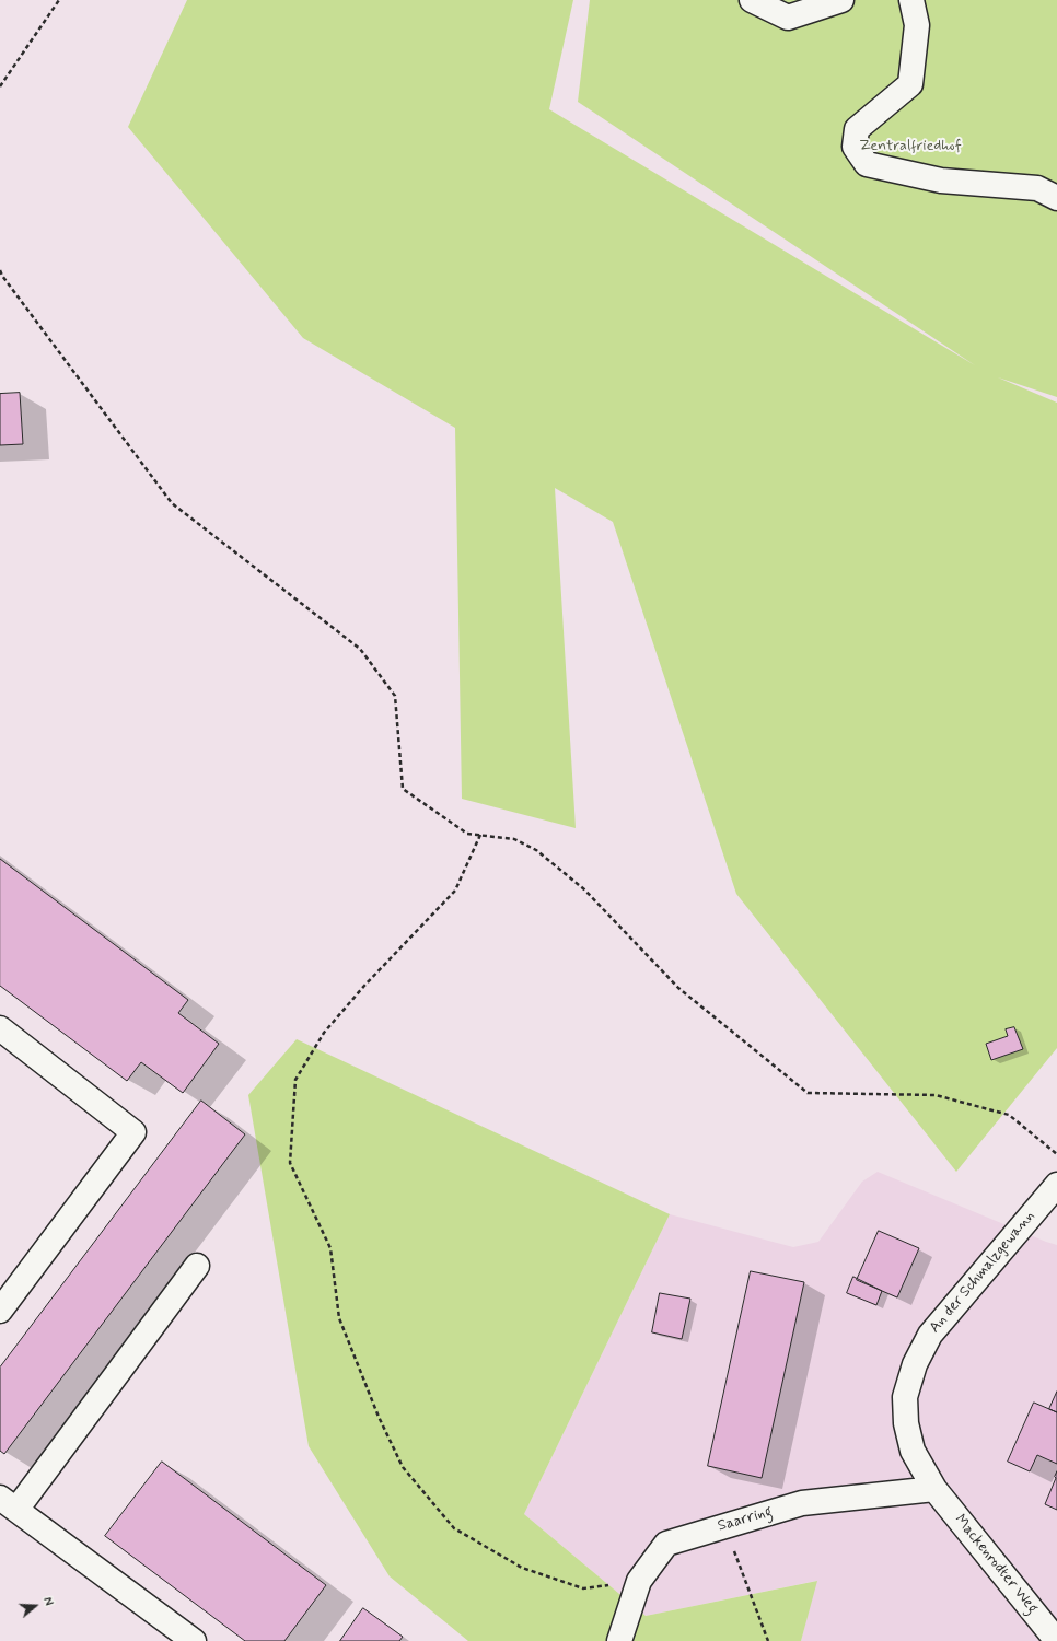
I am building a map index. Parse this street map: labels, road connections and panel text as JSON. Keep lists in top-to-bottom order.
{
  "streets": {
    "street": ["An der Schmalzgewann", "Saarring", "Mackenrodter Weg"]
  },
  "crossings": [
    ["An der Schmalzgewann", "Saarring"],
    ["An der Schmalzgewann", "Mackenrodter Weg"],
    ["Saarring", "Mackenrodter Weg"]
  ],
  "parks": ["Zentralfriedhof"],
  "north": "right"
}
